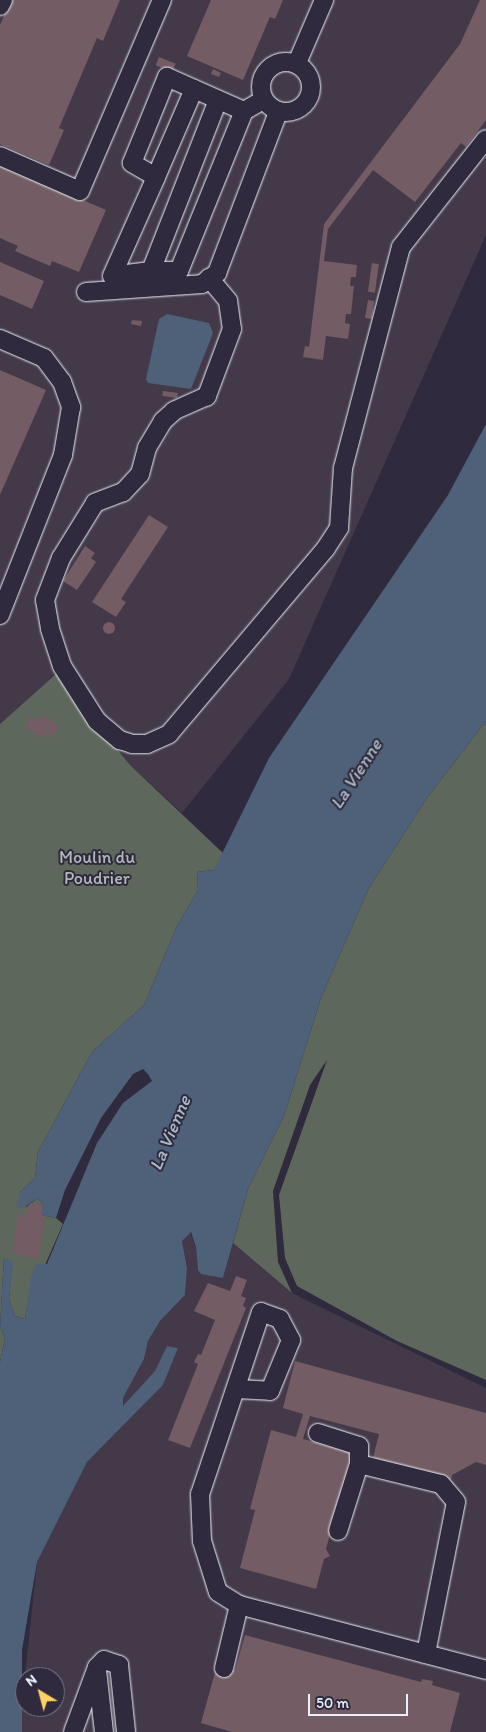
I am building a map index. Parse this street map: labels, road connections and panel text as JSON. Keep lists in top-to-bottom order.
{
  "water": ["La Vienne"],
  "parks": ["Moulin du Poudrier"],
  "scale_bar": "50 m",
  "north": "top left"
}
